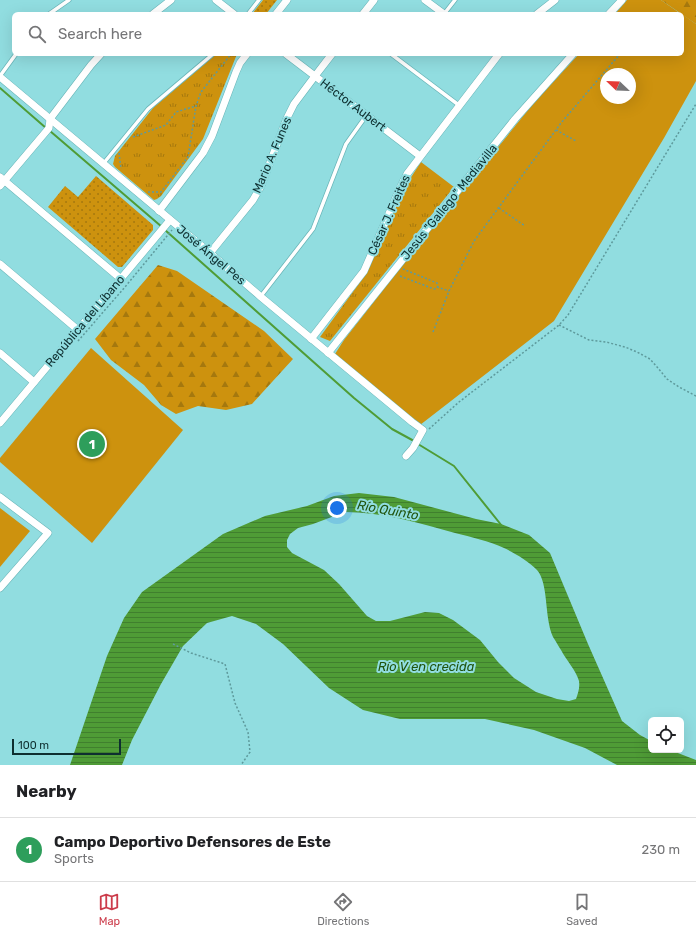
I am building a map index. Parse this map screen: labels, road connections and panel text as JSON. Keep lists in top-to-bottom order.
{
  "streets": {
    "street": [
      "Héctor Aubert",
      "Mario A. Funes",
      "Jesús \"Gallego\" Mediavilla",
      "César J. Freites",
      "José Ángel Pes",
      "República del Líbano"
    ]
  },
  "crossings": [
    ["Héctor Aubert", "Mario A. Funes"],
    ["Héctor Aubert", "César J. Freites"],
    ["Mario A. Funes", "José Ángel Pes"],
    ["Jesús \"Gallego\" Mediavilla", "José Ángel Pes"],
    ["César J. Freites", "José Ángel Pes"],
    ["José Ángel Pes", "República del Líbano"]
  ],
  "water": ["Río Quinto", "Río V en crecida"],
  "scale_bar": "100 m",
  "north": "top left",
  "page": {
    "search": "Search here",
    "pins": "1",
    "scale": "100 m",
    "heading": "Nearby",
    "list": [
      {
        "mark": "1",
        "name": "Campo Deportivo Defensores de Este",
        "note": "Sports",
        "value": "230 m"
      }
    ],
    "nav": ["Map", "Directions", "Saved"]
  }
}
